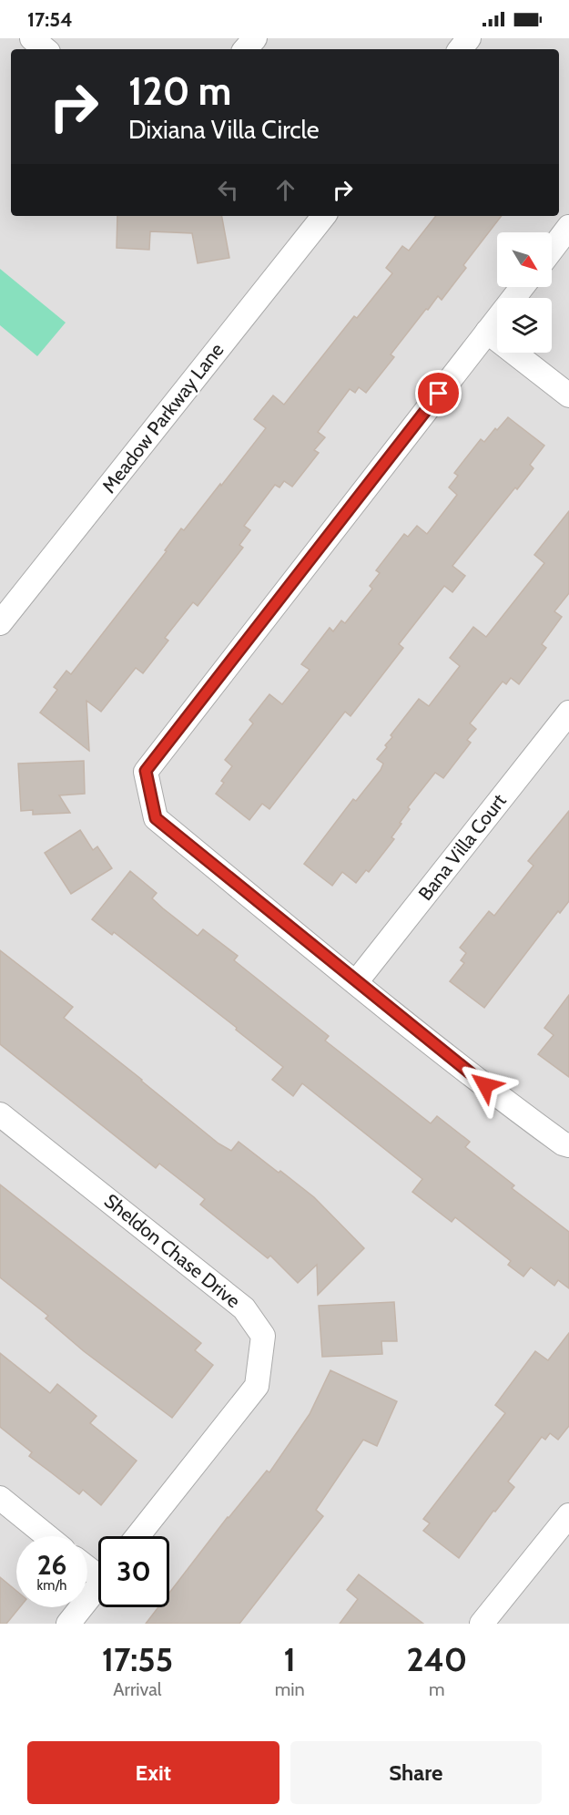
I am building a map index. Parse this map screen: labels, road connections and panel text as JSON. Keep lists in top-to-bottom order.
{
  "streets": {
    "street": ["Meadow Parkway Lane", "Bana Villa Court", "Sheldon Chase Drive"]
  },
  "north": "bottom right",
  "page": {
    "status": "17:54",
    "turn": ["120 m", "Dixiana Villa Circle"],
    "speed": "26 km/h",
    "limit": "30",
    "eta": [
      "17:55",
      "Arrival",
      "1",
      "min",
      "240",
      "m"
    ],
    "buttons": ["Exit", "Share"]
  }
}
